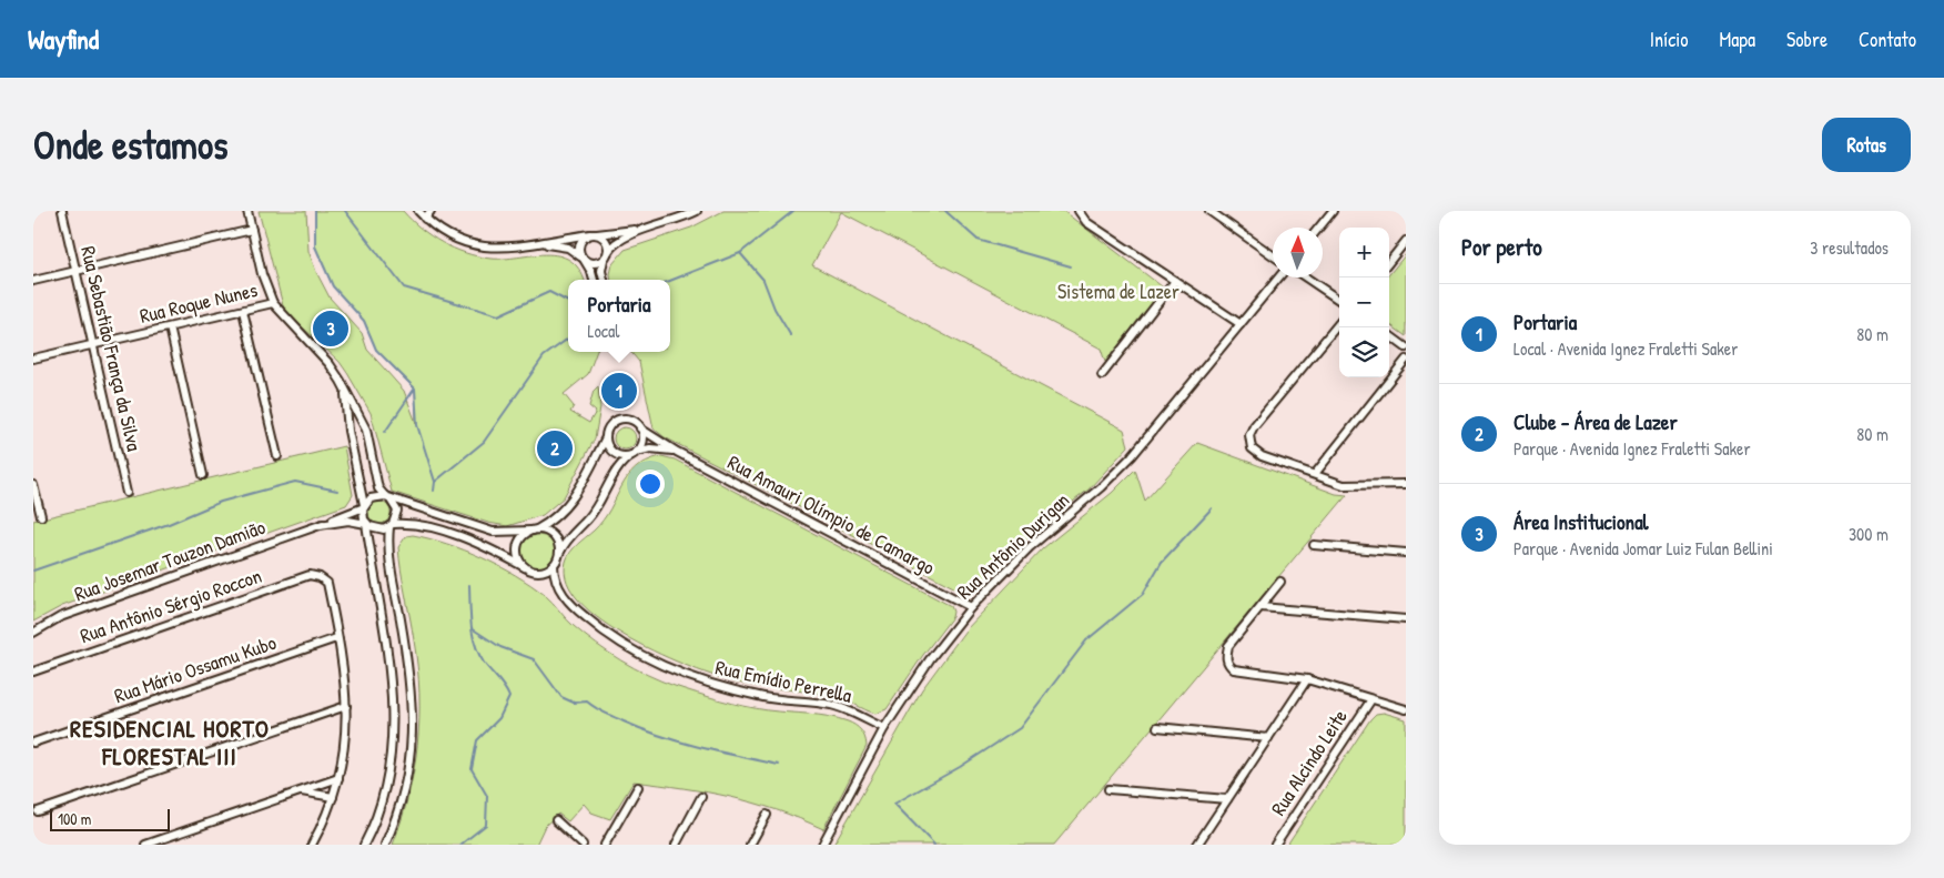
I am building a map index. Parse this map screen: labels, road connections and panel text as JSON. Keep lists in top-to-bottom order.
{
  "streets": {
    "street": [
      "Rua Roque Nunes",
      "Rua Sebastião França da Silva",
      "Rua Amauri Olímpio de Camargo",
      "Rua Antônio Durigan",
      "Rua Josemar Touzon Damião",
      "Rua Antônio Sérgio Roccon",
      "Rua Mário Ossamu Kubo",
      "Rua Emídio Perrella",
      "Rua Alcindo Leite"
    ]
  },
  "crossings": [
    ["Rua Roque Nunes", "Rua Sebastião França da Silva"],
    ["Rua Amauri Olímpio de Camargo", "Rua Antônio Durigan"],
    ["Rua Antônio Durigan", "Rua Emídio Perrella"],
    ["Rua Antônio Sérgio Roccon", "Rua Mário Ossamu Kubo"]
  ],
  "districts": ["RESIDENCIAL HORTO FLORESTAL III"],
  "parks": ["Sistema de Lazer"],
  "scale_bar": "100 m",
  "north": "top",
  "page": {
    "header": "Wayfind",
    "nav": [
      "Início",
      "Mapa",
      "Sobre",
      "Contato"
    ],
    "buttons": "Rotas",
    "title": "Onde estamos",
    "heading": ["Por perto", "3 resultados"],
    "map_buttons": ["+", "−"],
    "popup": ["Portaria", "Local"],
    "list": [
      {
        "mark": "1",
        "name": "Portaria",
        "note": "Local · Avenida Ignez Fraletti Saker",
        "value": "80 m"
      },
      {
        "mark": "2",
        "name": "Clube - Área de Lazer",
        "note": "Parque · Avenida Ignez Fraletti Saker",
        "value": "80 m"
      },
      {
        "mark": "3",
        "name": "Área Institucional",
        "note": "Parque · Avenida Jomar Luiz Fulan Bellini",
        "value": "300 m"
      }
    ],
    "pins": ["3", "1", "2"],
    "scale": "100 m"
  }
}
